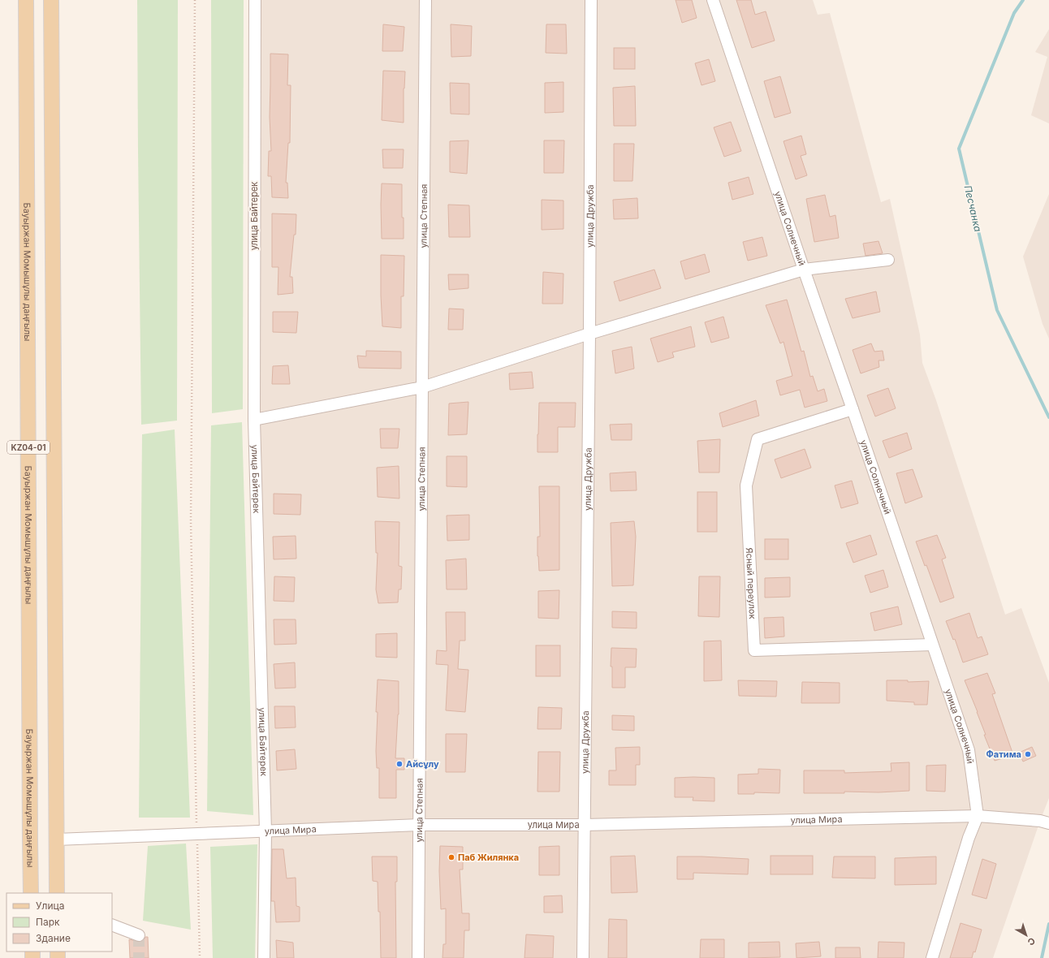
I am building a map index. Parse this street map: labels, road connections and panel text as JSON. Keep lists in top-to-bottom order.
{
  "streets": {
    "main road": ["Бауыржан Момышұлы даңғылы", "KZ04-01"],
    "street": [
      "улица Байтерек",
      "улица Степная",
      "улица Дружба",
      "улица Солнечный",
      "Ясный переулок",
      "улица Мира"
    ]
  },
  "crossings": [
    ["улица Байтерек", "улица Мира"],
    ["улица Степная", "улица Мира"],
    ["улица Дружба", "улица Мира"],
    ["улица Солнечный", "Ясный переулок"],
    ["улица Солнечный", "улица Мира"],
    ["KZ04-01", "улица Мира"]
  ],
  "water": ["Песчанка"],
  "places": ["Фатима", "Айсұлу", "Паб Жилянка"],
  "legend": ["Улица", "Парк", "Здание"],
  "north": "bottom right"
}
